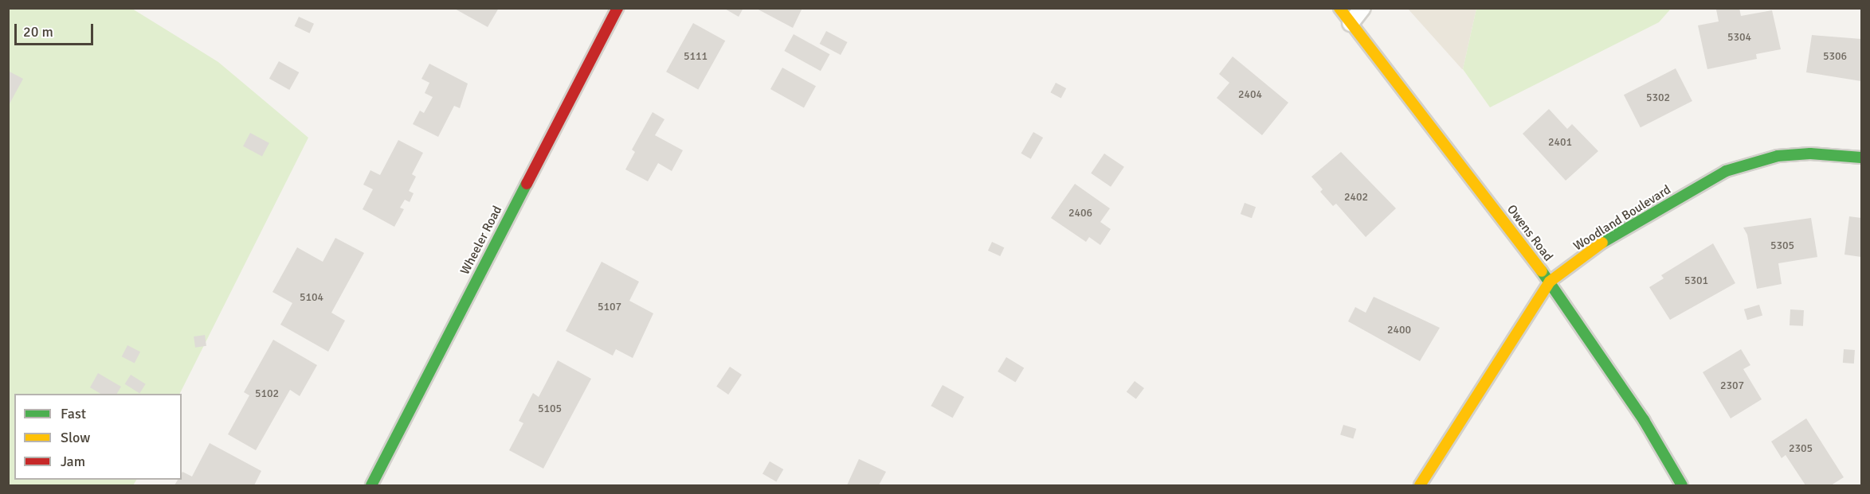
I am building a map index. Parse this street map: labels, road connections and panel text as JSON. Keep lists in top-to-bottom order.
{
  "streets": {
    "street": ["Woodland Boulevard", "Owens Road", "Wheeler Road"]
  },
  "crossings": [
    ["Woodland Boulevard", "Owens Road"]
  ],
  "house_numbers": [
    "5304",
    "5111",
    "5306",
    "2404",
    "5302",
    "2401",
    "2402",
    "2406",
    "5305",
    "5301",
    "5104",
    "5107",
    "2400",
    "2307",
    "5102",
    "5105",
    "2305"
  ],
  "legend": ["Fast", "Slow", "Jam"],
  "scale_bar": "20 m"
}
